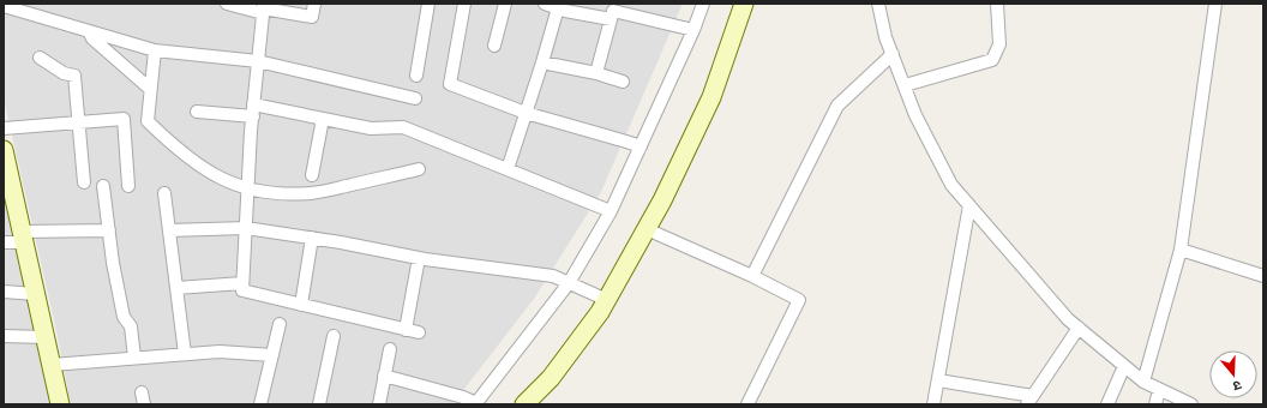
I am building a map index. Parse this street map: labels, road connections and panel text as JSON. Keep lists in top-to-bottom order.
{
  "north": "bottom"
}
